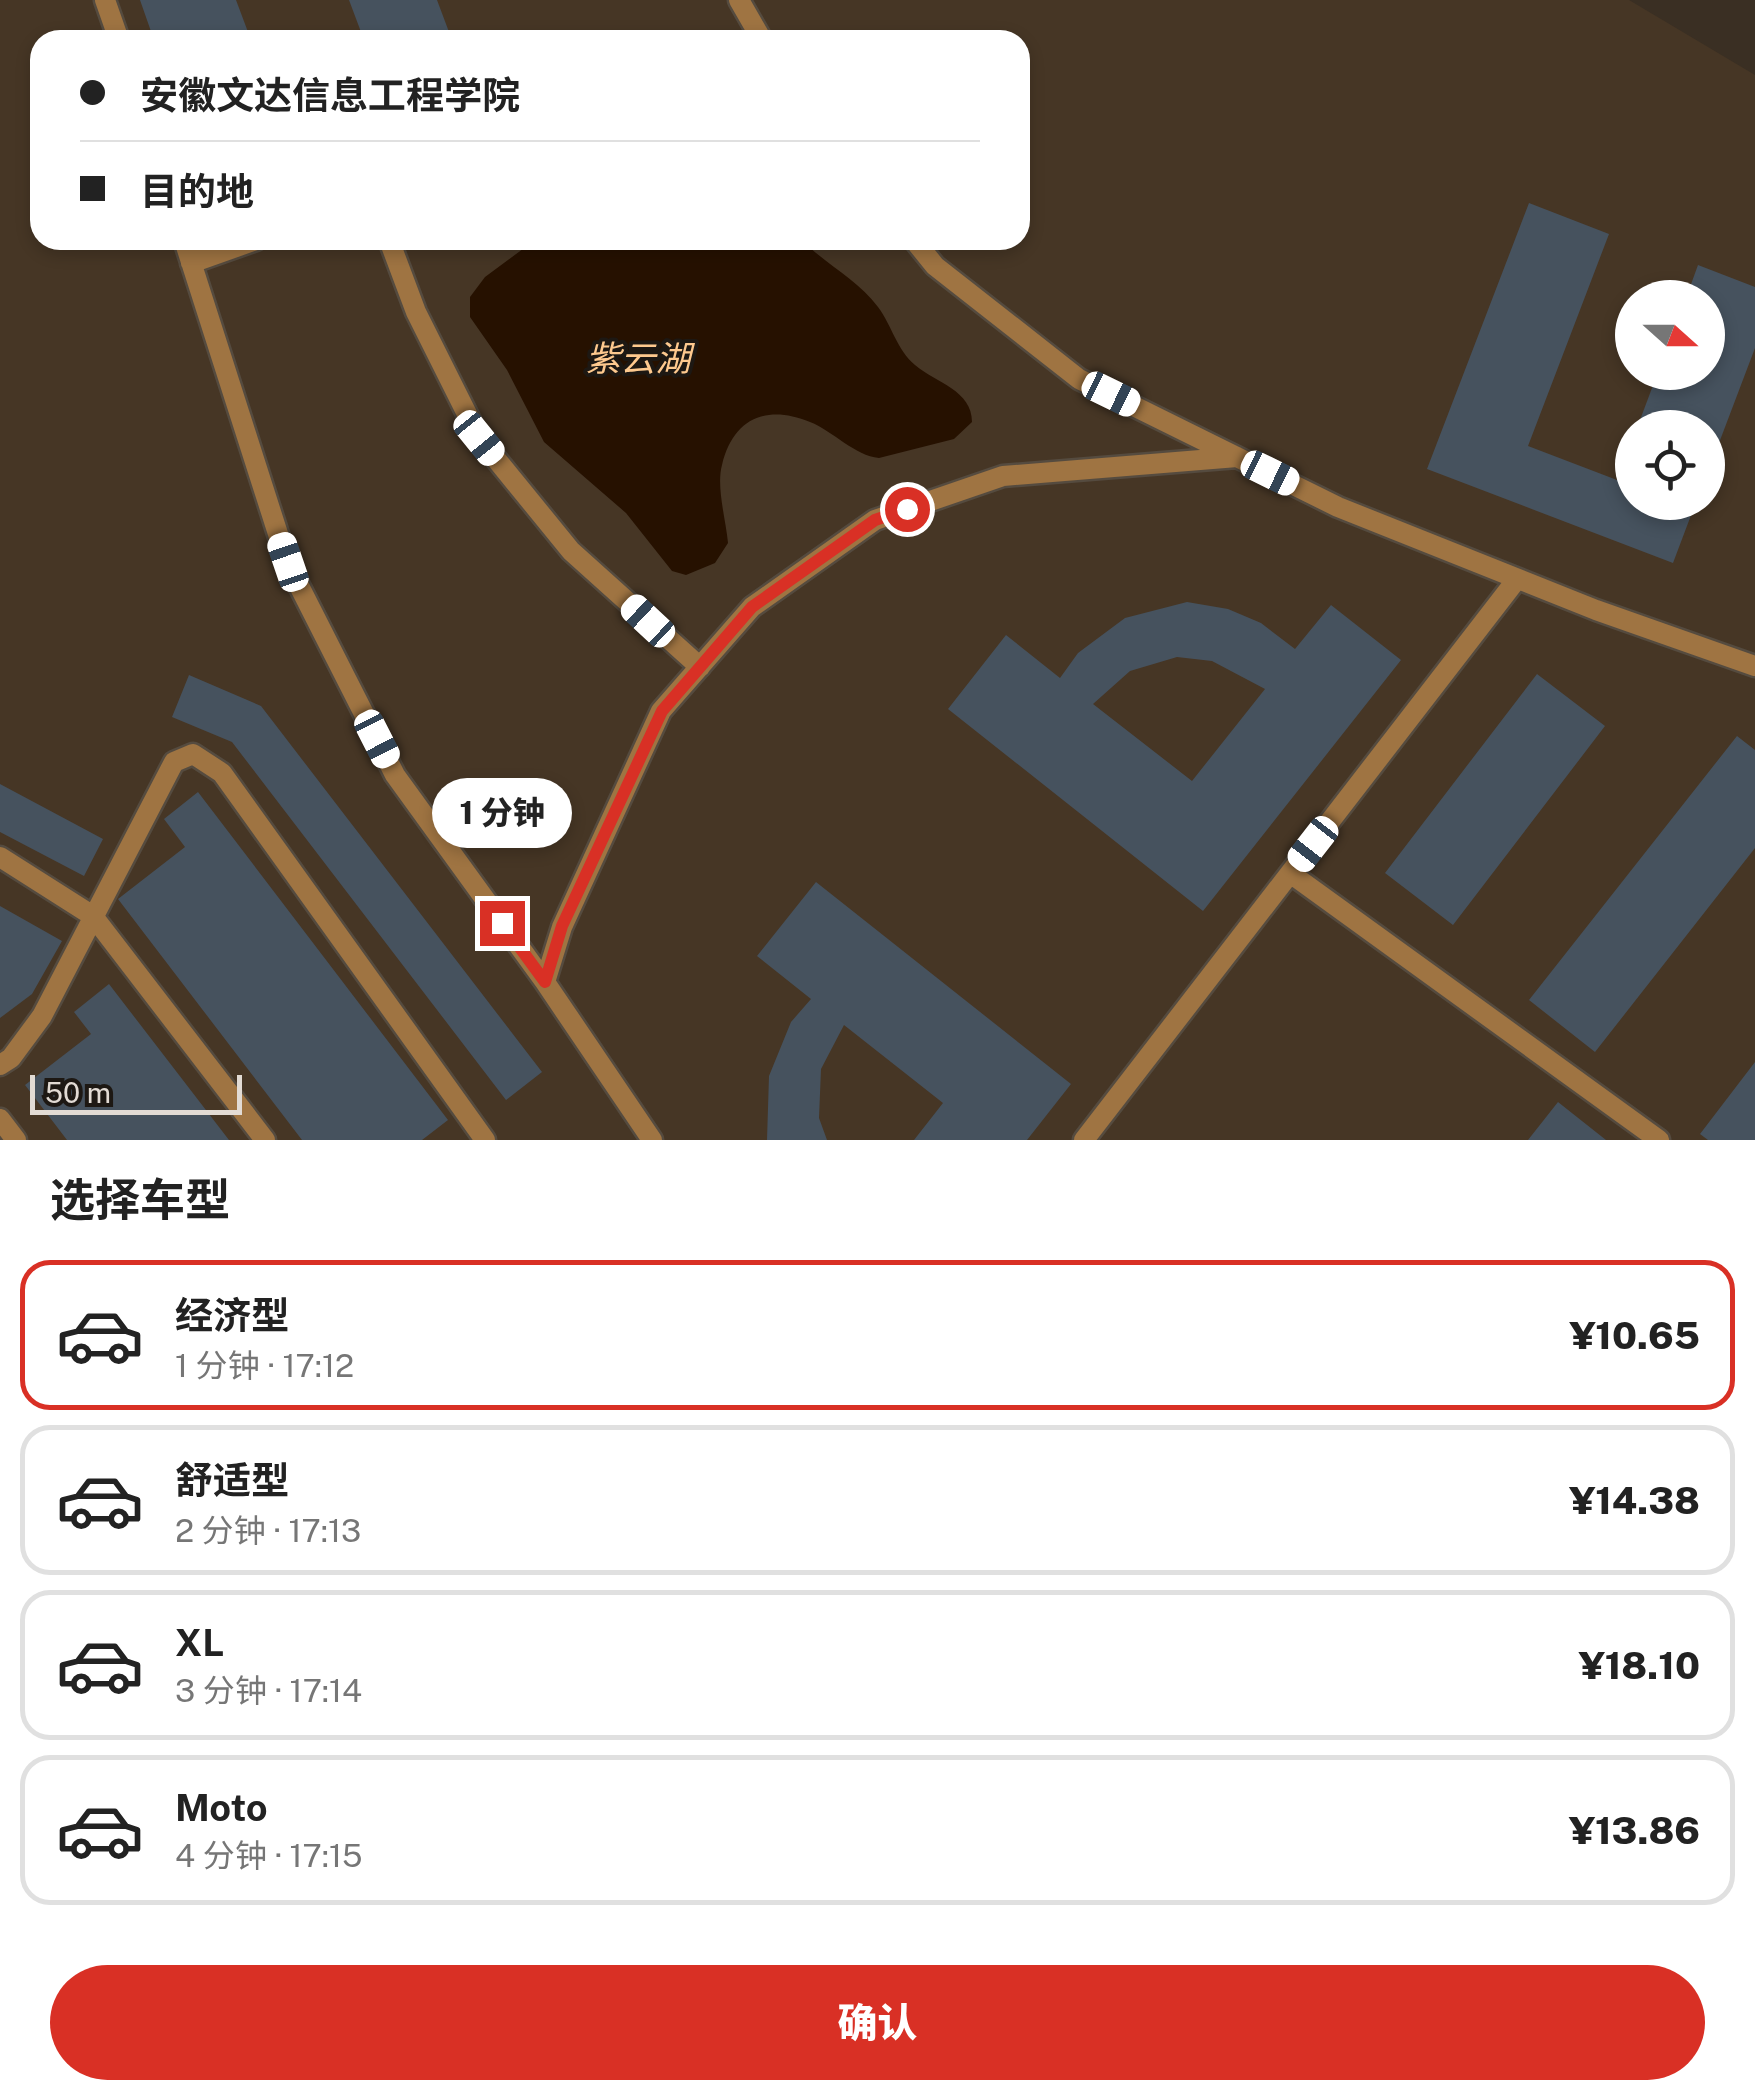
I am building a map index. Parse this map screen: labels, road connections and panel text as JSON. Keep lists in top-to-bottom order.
{
  "water": ["紫云湖"],
  "scale_bar": "50 m",
  "north": "right",
  "page": {
    "banner": ["安徽文达信息工程学院", "目的地"],
    "bubble": "1 分钟",
    "scale": "50 m",
    "heading": "选择车型",
    "list": [
      {
        "name": "经济型",
        "note": "1 分钟 · 17:12",
        "value": "¥10.65"
      },
      {
        "name": "舒适型",
        "note": "2 分钟 · 17:13",
        "value": "¥14.38"
      },
      {
        "name": "XL",
        "note": "3 分钟 · 17:14",
        "value": "¥18.10"
      },
      {
        "name": "Moto",
        "note": "4 分钟 · 17:15",
        "value": "¥13.86"
      }
    ],
    "buttons": "确认"
  }
}
